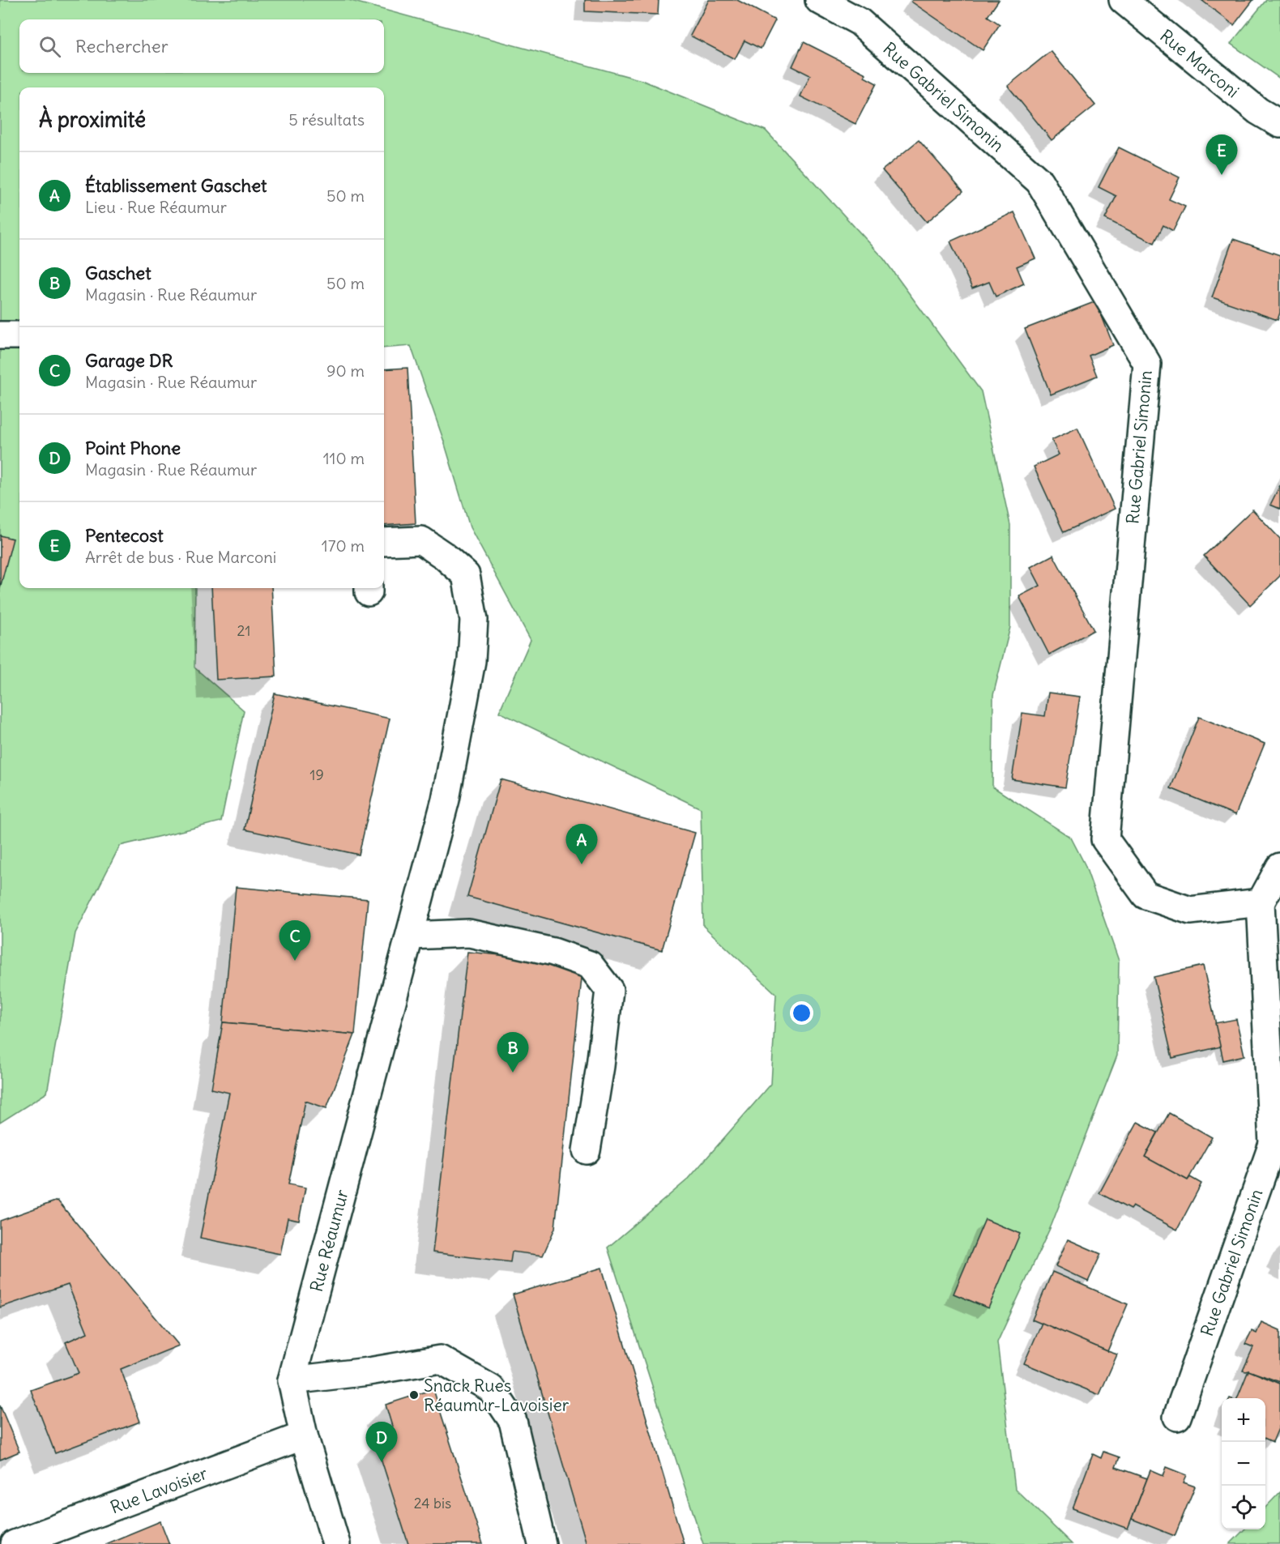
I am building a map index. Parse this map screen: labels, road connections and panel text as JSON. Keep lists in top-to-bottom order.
{
  "streets": {
    "street": [
      "Rue Marconi",
      "Rue Gabriel Simonin",
      "Rue Réaumur",
      "Rue Lavoisier"
    ]
  },
  "crossings": [
    ["Rue Réaumur", "Rue Lavoisier"]
  ],
  "places": ["Snack Rues Réaumur-Lavoisier"],
  "house_numbers": ["21", "19", "24 bis"],
  "page": {
    "search": "Rechercher",
    "heading": ["À proximité", "5 résultats"],
    "pins": [
      "E",
      "A",
      "C",
      "B",
      "D"
    ],
    "list": [
      {
        "mark": "A",
        "name": "Établissement Gaschet",
        "note": "Lieu · Rue Réaumur",
        "value": "50 m"
      },
      {
        "mark": "B",
        "name": "Gaschet",
        "note": "Magasin · Rue Réaumur",
        "value": "50 m"
      },
      {
        "mark": "C",
        "name": "Garage DR",
        "note": "Magasin · Rue Réaumur",
        "value": "90 m"
      },
      {
        "mark": "D",
        "name": "Point Phone",
        "note": "Magasin · Rue Réaumur",
        "value": "110 m"
      },
      {
        "mark": "E",
        "name": "Pentecost",
        "note": "Arrêt de bus · Rue Marconi",
        "value": "170 m"
      }
    ],
    "map_buttons": ["+", "−"]
  }
}
